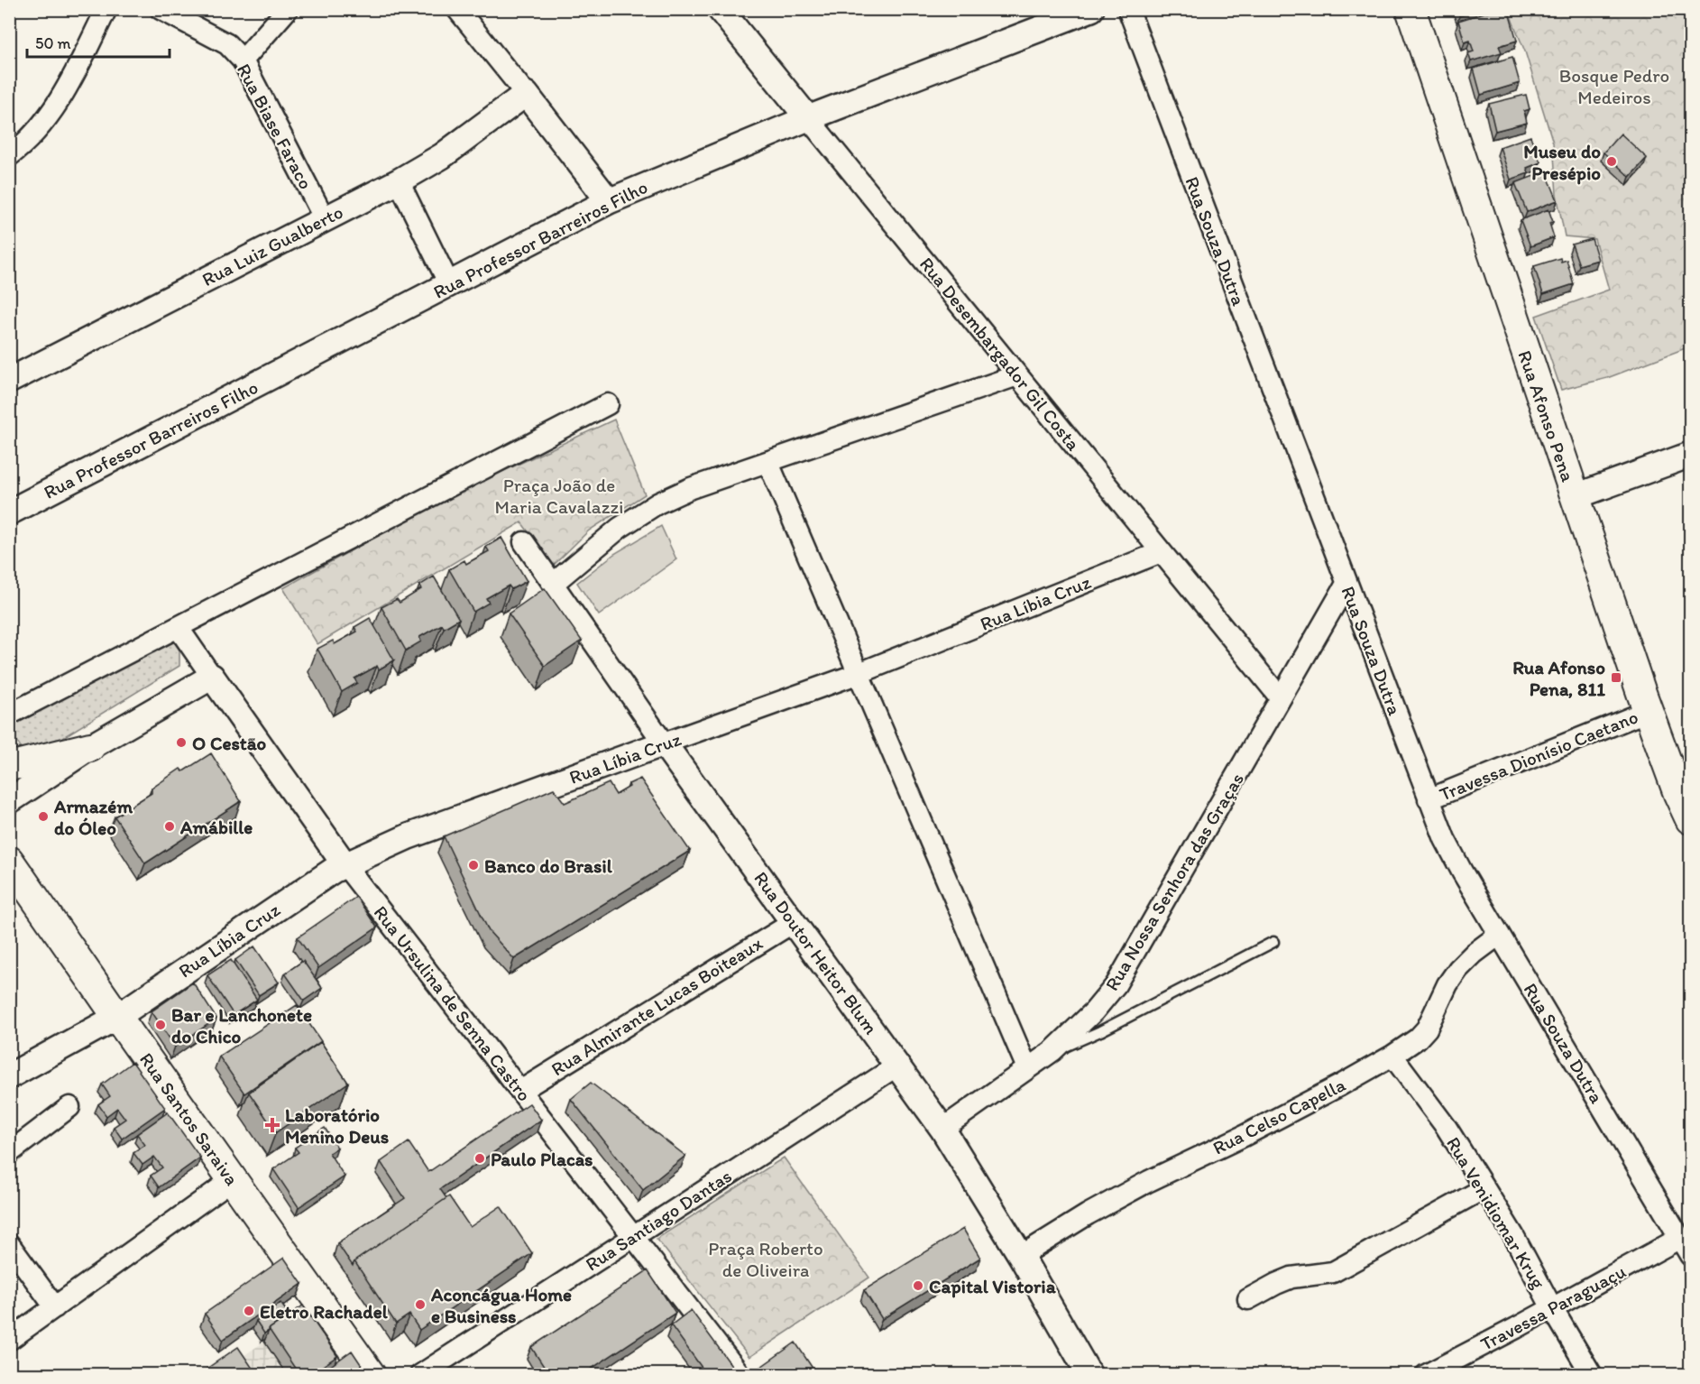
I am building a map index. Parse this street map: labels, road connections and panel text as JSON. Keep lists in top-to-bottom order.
{
  "streets": {
    "main road": ["Rua Afonso Pena", "Rua Santos Saraiva"],
    "street": [
      "Rua Biase Faraco",
      "Rua Professor Barreiros Filho",
      "Rua Souza Dutra",
      "Rua Luiz Gualberto",
      "Rua Desembargador Gil Costa",
      "Rua Líbia Cruz",
      "Travessa Dionísio Caetano",
      "Rua Nossa Senhora das Graças",
      "Rua Doutor Heitor Blum",
      "Rua Ursulina de Senna Castro",
      "Rua Almirante Lucas Boiteaux",
      "Rua Celso Capella",
      "Rua Venidiomar Krug",
      "Rua Santiago Dantas",
      "Travessa Paraguaçu"
    ]
  },
  "crossings": [
    ["Rua Biase Faraco", "Rua Luiz Gualberto"],
    ["Rua Professor Barreiros Filho", "Rua Desembargador Gil Costa"],
    ["Rua Souza Dutra", "Travessa Dionísio Caetano"],
    ["Rua Souza Dutra", "Rua Nossa Senhora das Graças"],
    ["Rua Souza Dutra", "Rua Celso Capella"],
    ["Rua Souza Dutra", "Travessa Paraguaçu"],
    ["Rua Desembargador Gil Costa", "Rua Líbia Cruz"],
    ["Rua Desembargador Gil Costa", "Rua Nossa Senhora das Graças"],
    ["Rua Afonso Pena", "Travessa Dionísio Caetano"],
    ["Rua Líbia Cruz", "Rua Doutor Heitor Blum"],
    ["Rua Líbia Cruz", "Rua Ursulina de Senna Castro"],
    ["Rua Líbia Cruz", "Rua Santos Saraiva"],
    ["Rua Nossa Senhora das Graças", "Rua Doutor Heitor Blum"],
    ["Rua Doutor Heitor Blum", "Rua Almirante Lucas Boiteaux"],
    ["Rua Doutor Heitor Blum", "Rua Celso Capella"],
    ["Rua Doutor Heitor Blum", "Rua Santiago Dantas"],
    ["Rua Ursulina de Senna Castro", "Rua Almirante Lucas Boiteaux"],
    ["Rua Ursulina de Senna Castro", "Rua Santiago Dantas"],
    ["Rua Celso Capella", "Rua Venidiomar Krug"],
    ["Rua Venidiomar Krug", "Travessa Paraguaçu"]
  ],
  "parks": ["Bosque Pedro Medeiros", "Praça João de Maria Cavalazzi", "Praça Roberto de Oliveira"],
  "places": {
    "other": [
      "Museu do Presépio",
      "O Cestão",
      "Armazém do Óleo",
      "Amábille",
      "Banco do Brasil",
      "Bar e Lanchonete do Chico",
      "Paulo Placas",
      "Capital Vistoria",
      "Aconcágua Home e Business",
      "Eletro Rachadel"
    ],
    "transit": ["Rua Afonso Pena, 811"],
    "health": ["Laboratório Menino Deus"]
  },
  "scale_bar": "50 m"
}
